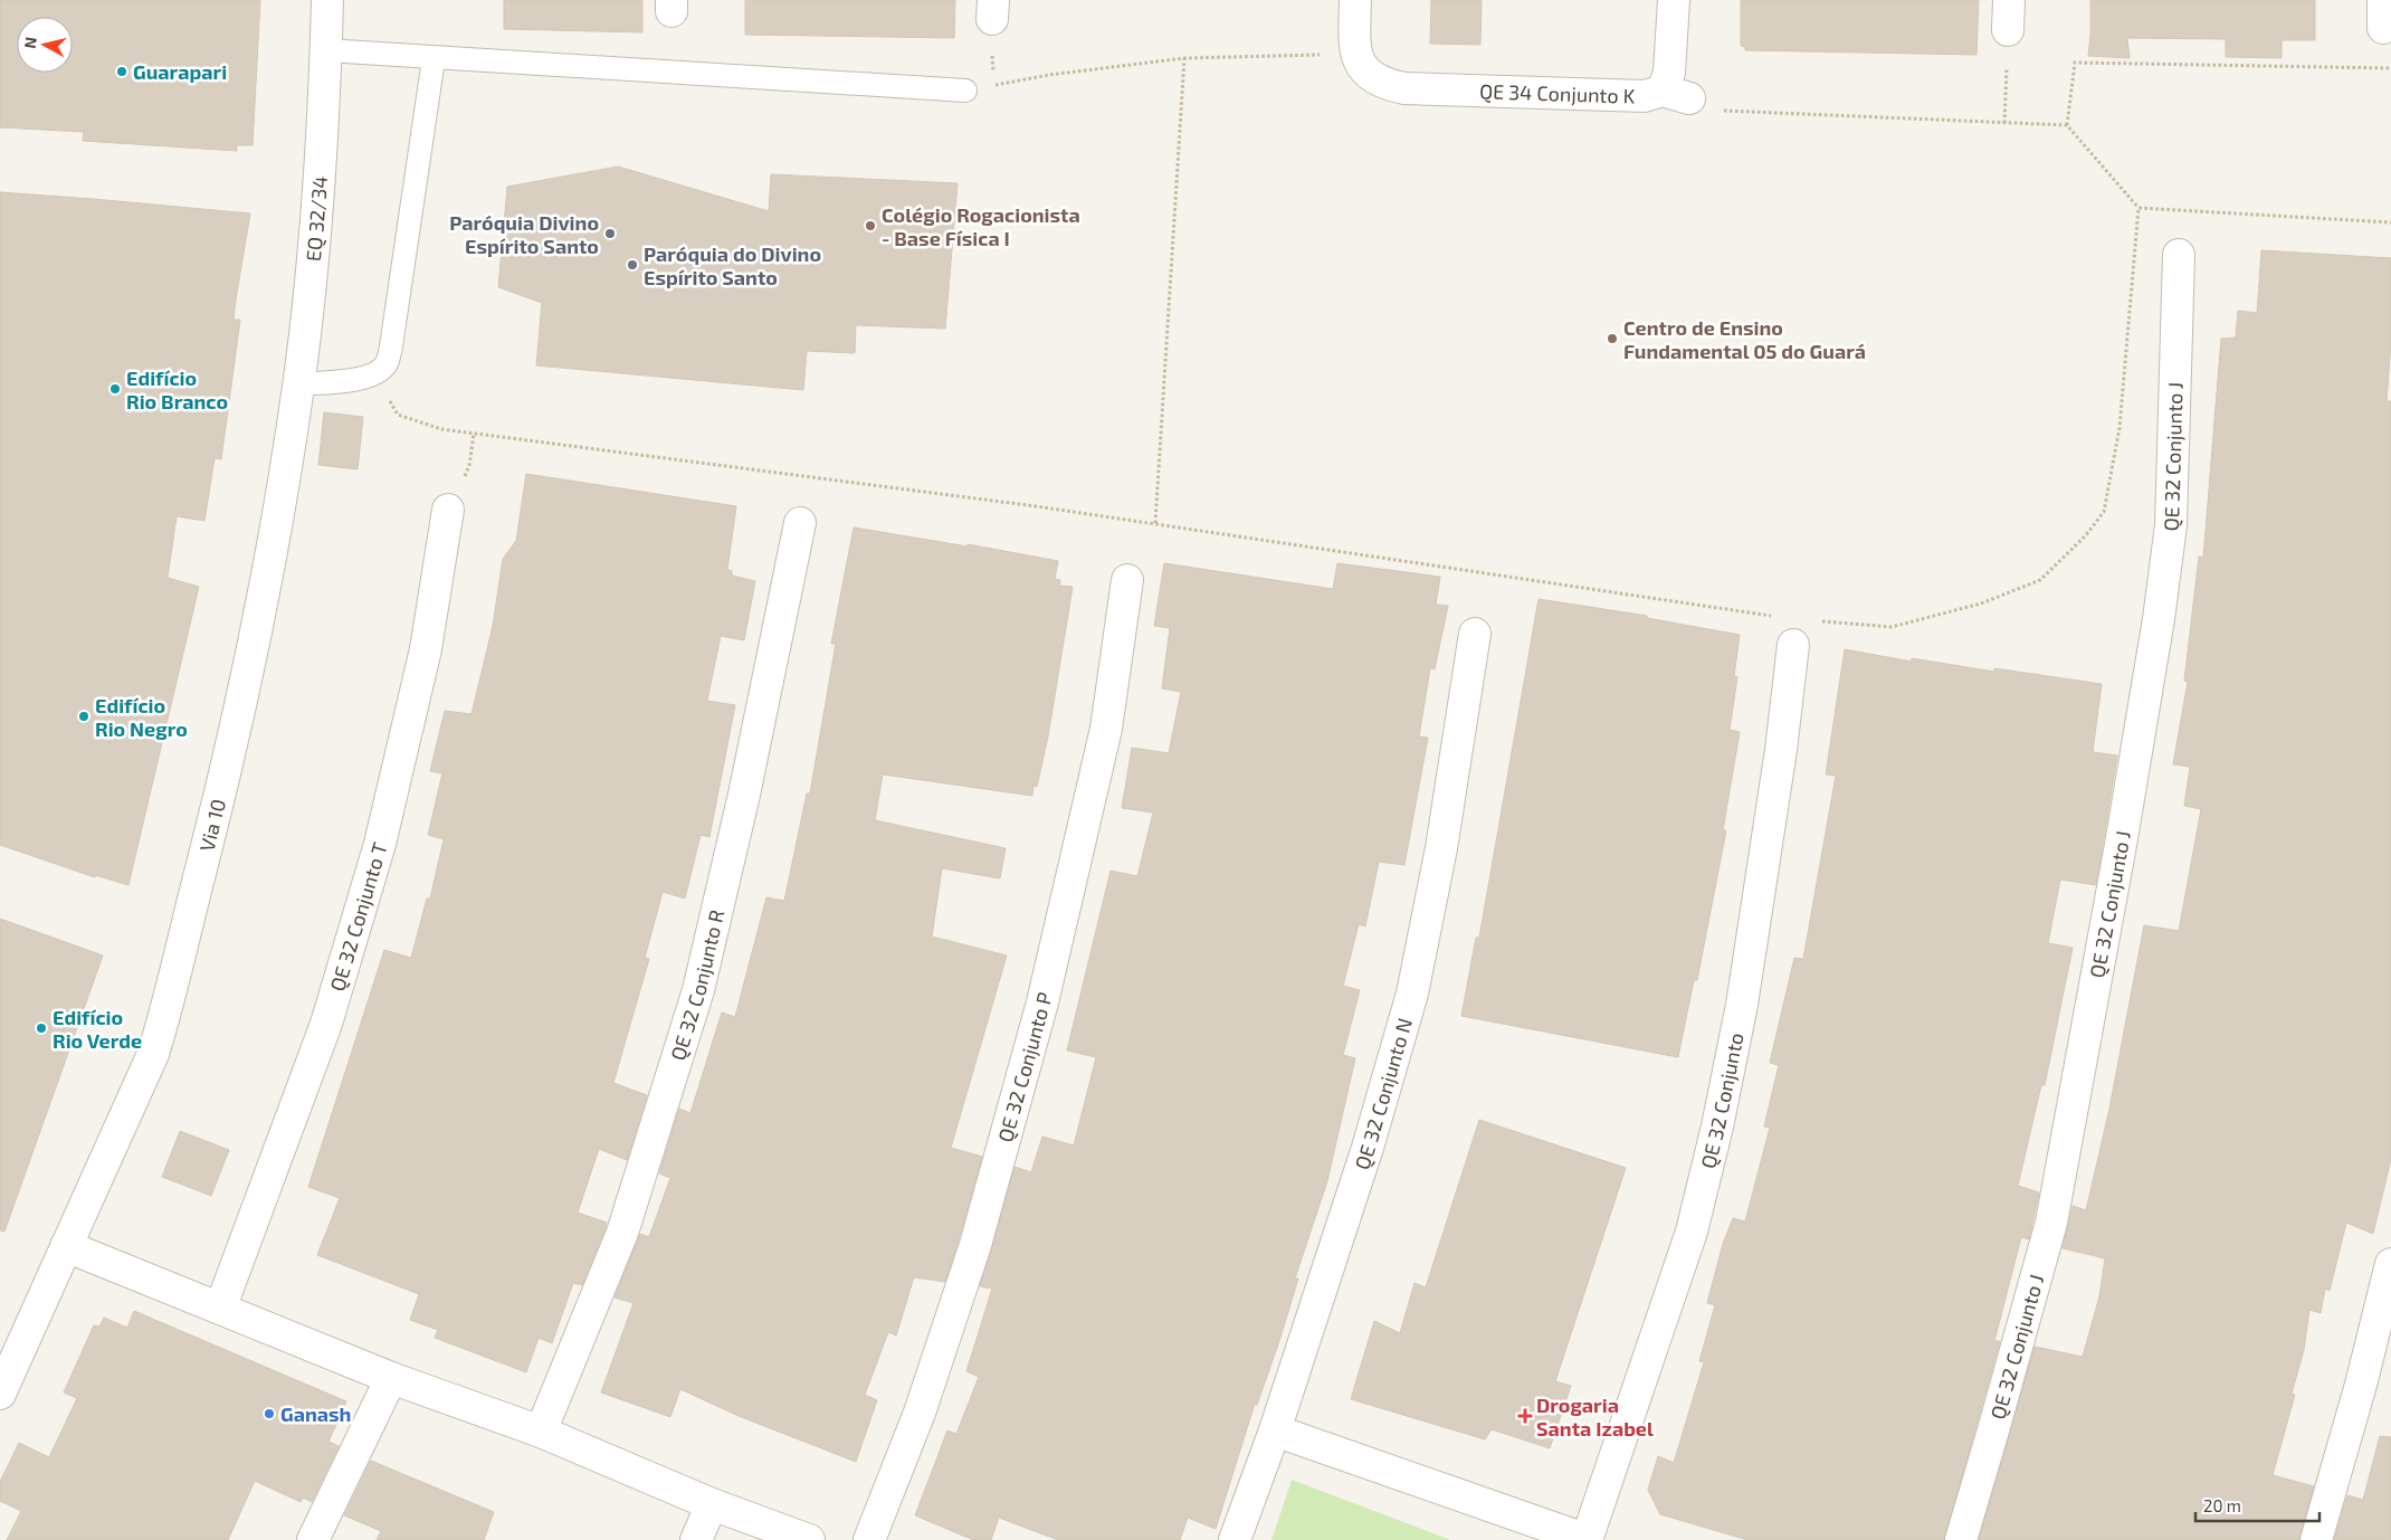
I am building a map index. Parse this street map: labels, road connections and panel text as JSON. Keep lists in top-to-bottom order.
{
  "streets": {
    "street": [
      "QE 34 Conjunto K",
      "EQ 32/34",
      "QE 32 Conjunto J",
      "Via 10",
      "QE 32 Conjunto T",
      "QE 32 Conjunto R",
      "QE 32 Conjunto P",
      "QE 32 Conjunto N",
      "QE 32 Conjunto"
    ]
  },
  "crossings": [
    ["EQ 32/34", "Via 10"]
  ],
  "places": {
    "other": [
      "Guarapari",
      "Colégio Rogacionista - Base Física I",
      "Paróquia Divino Espírito Santo",
      "Paróquia do Divino Espírito Santo",
      "Centro de Ensino Fundamental 05 do Guará",
      "Edifício Rio Branco",
      "Edifício Rio Negro",
      "Edifício Rio Verde",
      "Ganash"
    ],
    "health": ["Drogaria Santa Izabel"]
  },
  "scale_bar": "20 m",
  "north": "left"
}
